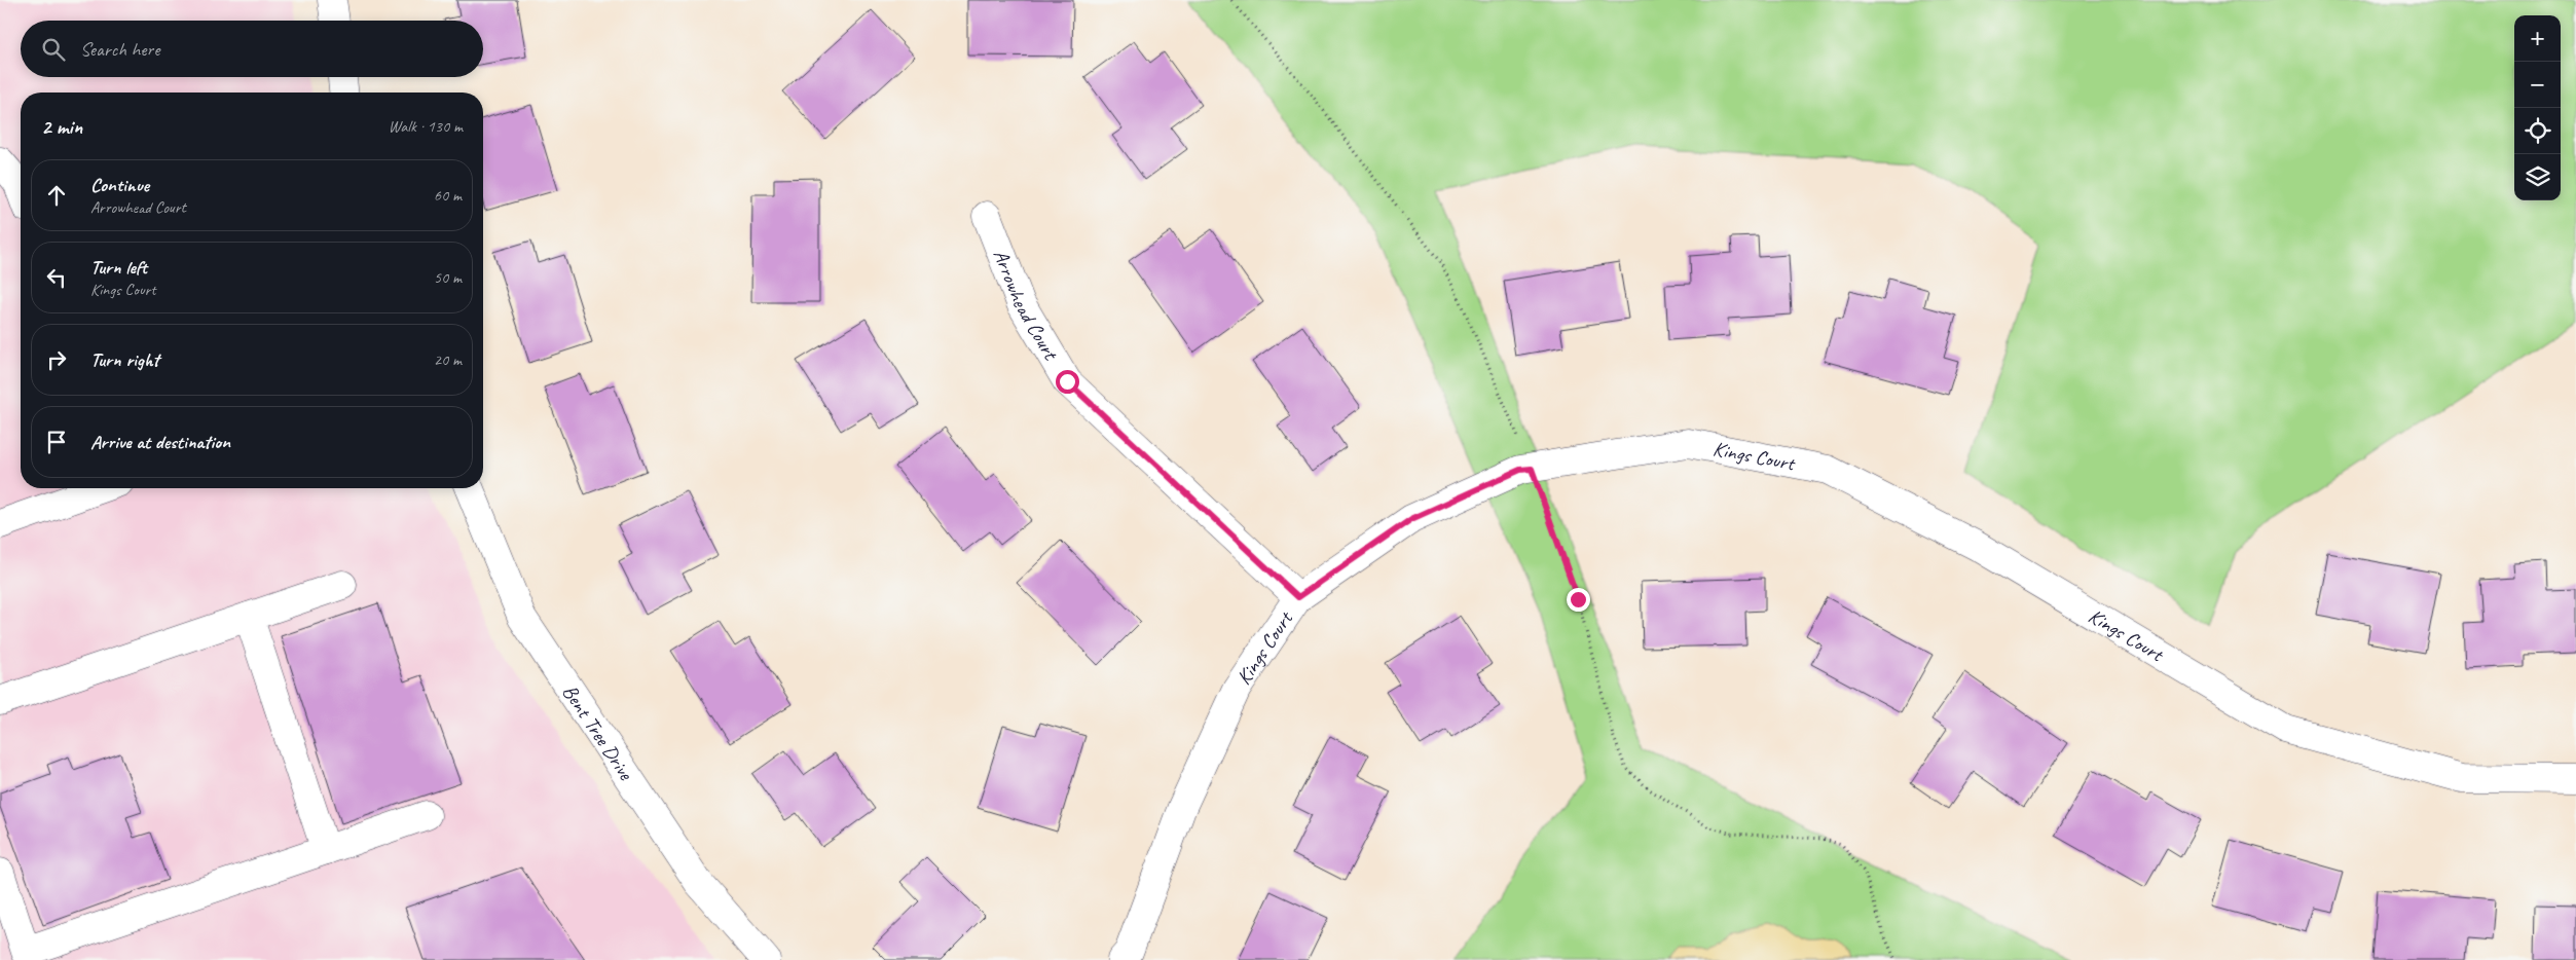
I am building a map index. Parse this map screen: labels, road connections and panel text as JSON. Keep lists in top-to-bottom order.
{
  "streets": {
    "street": ["Arrowhead Court", "Kings Court", "Bent Tree Drive"]
  },
  "crossings": [
    ["Arrowhead Court", "Kings Court"]
  ],
  "page": {
    "map_buttons": ["+", "−"],
    "search": "Search here",
    "heading": ["2 min", "Walk · 130 m"],
    "list": [
      ["Continue", "Arrowhead Court", "60 m"],
      ["Turn left", "Kings Court", "50 m"],
      ["Turn right", "20 m"],
      "Arrive at destination"
    ]
  }
}
